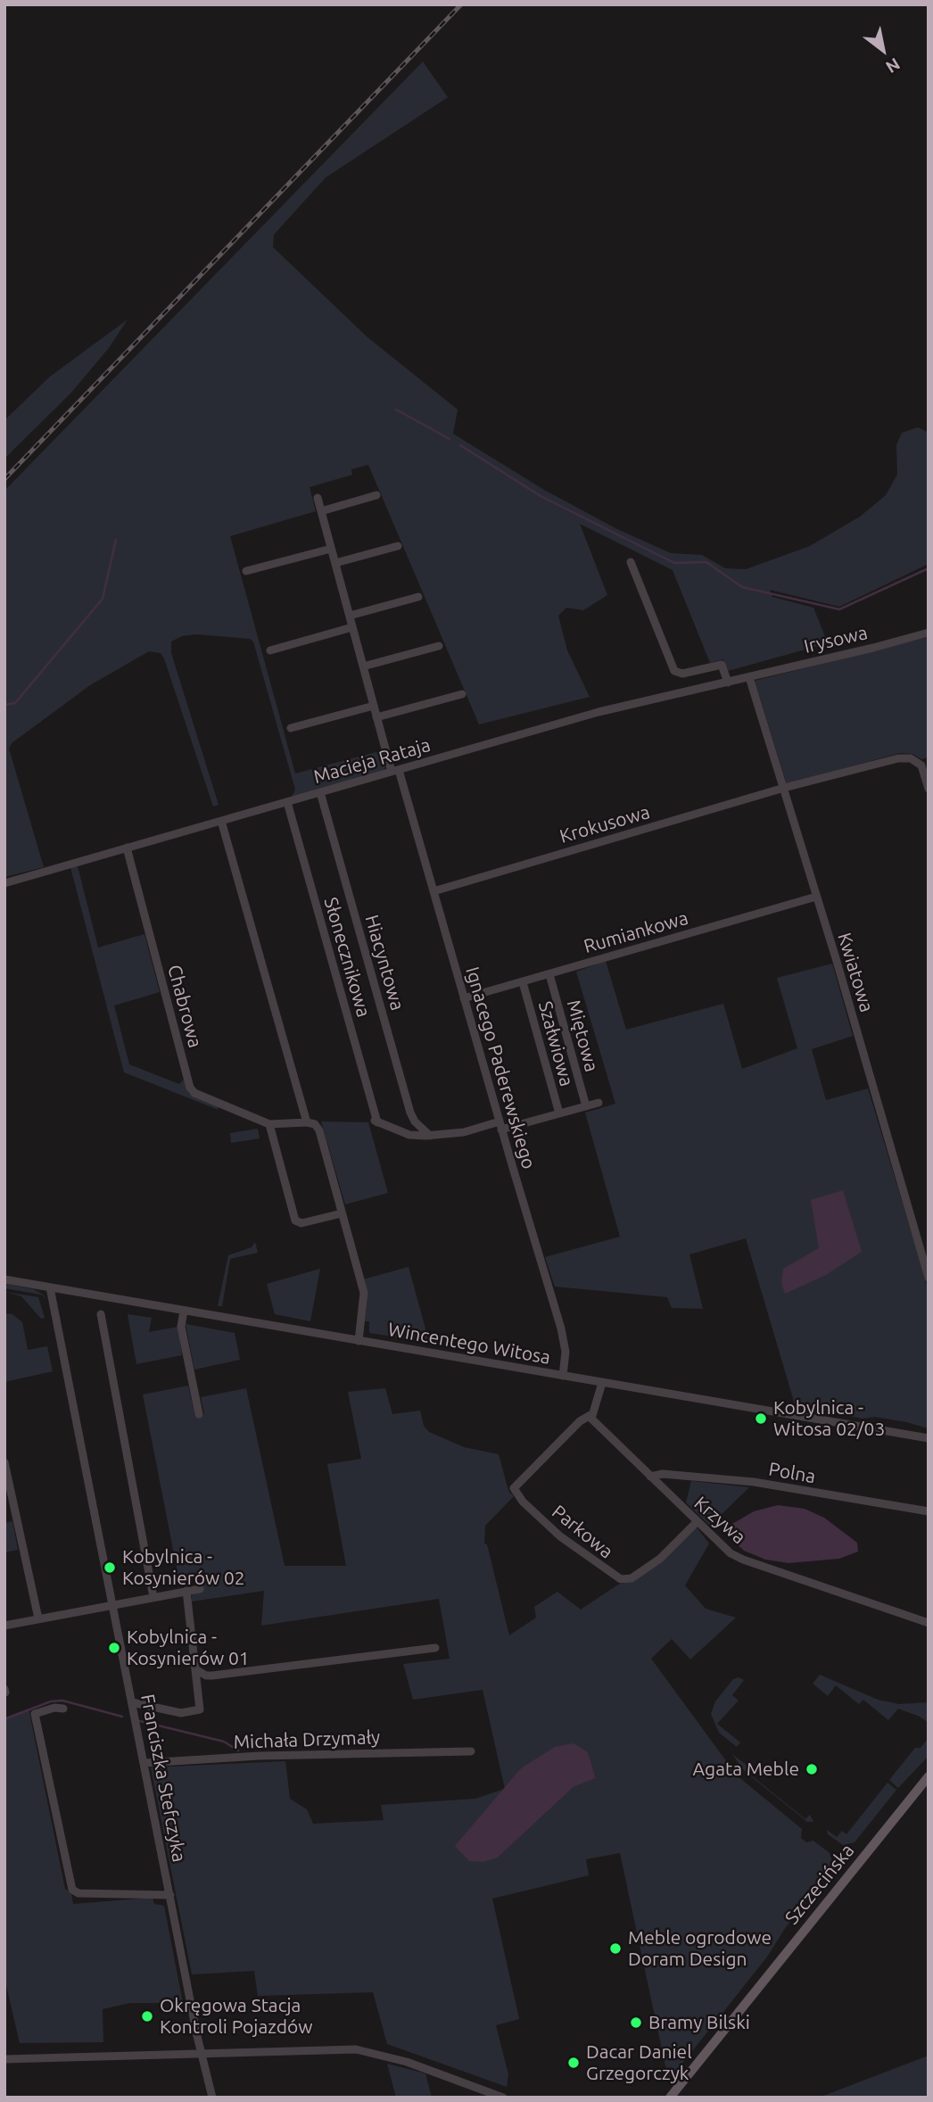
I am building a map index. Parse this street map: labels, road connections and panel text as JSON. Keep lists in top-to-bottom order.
{
  "streets": {
    "main road": ["Szczecińska"],
    "street": [
      "Irysowa",
      "Macieja Rataja",
      "Krokusowa",
      "Rumiankowa",
      "Słonecznikowa",
      "Hiacyntowa",
      "Kwiatowa",
      "Chabrowa",
      "Miętowa",
      "Szałwiowa",
      "Ignacego Paderewskiego",
      "Wincentego Witosa",
      "Polna",
      "Krzywa",
      "Parkowa",
      "Michała Drzymały",
      "Franciszka Stefczyka"
    ]
  },
  "crossings": [
    ["Irysowa", "Macieja Rataja"],
    ["Irysowa", "Kwiatowa"],
    ["Macieja Rataja", "Słonecznikowa"],
    ["Macieja Rataja", "Hiacyntowa"],
    ["Macieja Rataja", "Kwiatowa"],
    ["Macieja Rataja", "Chabrowa"],
    ["Macieja Rataja", "Ignacego Paderewskiego"],
    ["Krokusowa", "Kwiatowa"],
    ["Krokusowa", "Ignacego Paderewskiego"],
    ["Rumiankowa", "Kwiatowa"],
    ["Rumiankowa", "Miętowa"],
    ["Rumiankowa", "Szałwiowa"],
    ["Rumiankowa", "Ignacego Paderewskiego"],
    ["Słonecznikowa", "Hiacyntowa"],
    ["Ignacego Paderewskiego", "Wincentego Witosa"],
    ["Wincentego Witosa", "Franciszka Stefczyka"],
    ["Polna", "Krzywa"],
    ["Krzywa", "Parkowa"],
    ["Michała Drzymały", "Franciszka Stefczyka"]
  ],
  "places": [
    "Kobylnica - Witosa 02/03",
    "Kobylnica - Kosynierów 02",
    "Kobylnica - Kosynierów 01",
    "Agata Meble",
    "Meble ogrodowe Doram Design",
    "Okręgowa Stacja Kontroli Pojazdów",
    "Bramy Bilski",
    "Dacar Daniel Grzegorczyk"
  ],
  "north": "bottom right"
}
